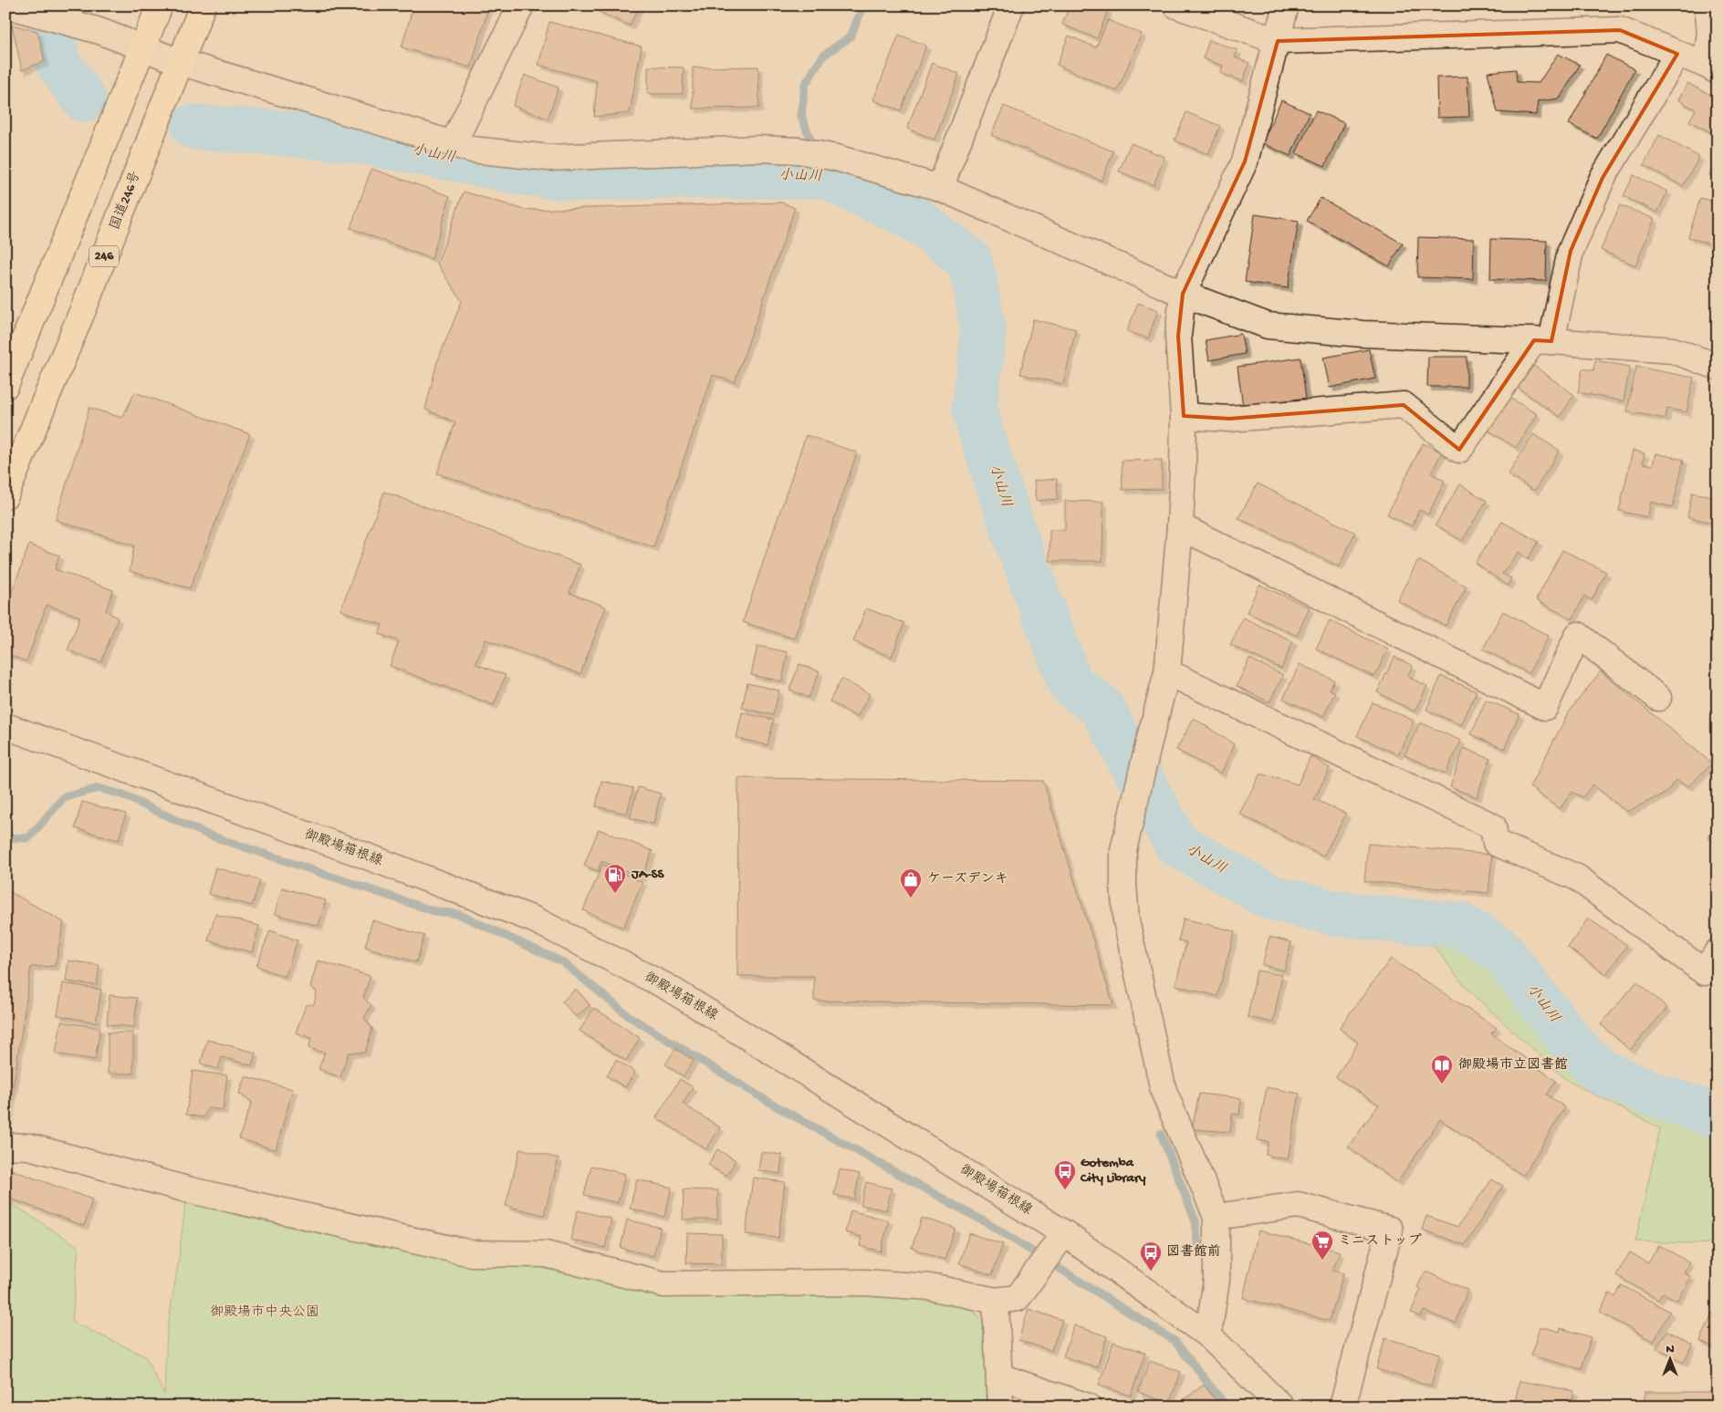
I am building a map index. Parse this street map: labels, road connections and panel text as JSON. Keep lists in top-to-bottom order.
{
  "streets": {
    "highway": ["国道246号", "246"],
    "street": ["御殿場箱根線"]
  },
  "water": ["小山川"],
  "parks": ["御殿場市中央公園"],
  "places": {
    "fuel station": ["JA-SS"],
    "shop": ["ケーズデンキ"],
    "library": ["御殿場市立図書館"],
    "bus stop": ["Gotemba City Library", "図書館前"],
    "supermarket": ["ミニストップ"]
  },
  "north": "top"
}
